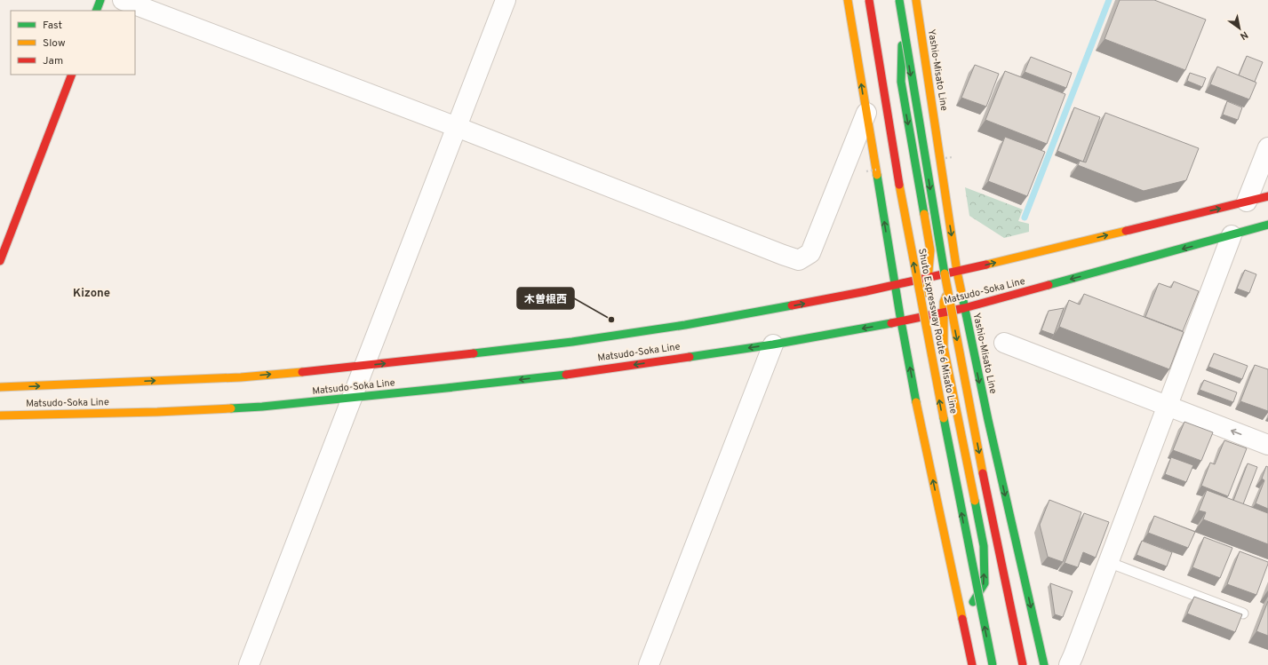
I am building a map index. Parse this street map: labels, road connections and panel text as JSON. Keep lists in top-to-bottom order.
{
  "streets": {
    "main road": ["Yashio-Misato Line", "Matsudo-Soka Line", "Shuto Expressway Route 6 Misato Line"]
  },
  "crossings": [
    ["Yashio-Misato Line", "Matsudo-Soka Line"]
  ],
  "districts": ["Kizone"],
  "places": ["木曽根西"],
  "legend": ["Fast", "Slow", "Jam"],
  "north": "bottom right"
}
